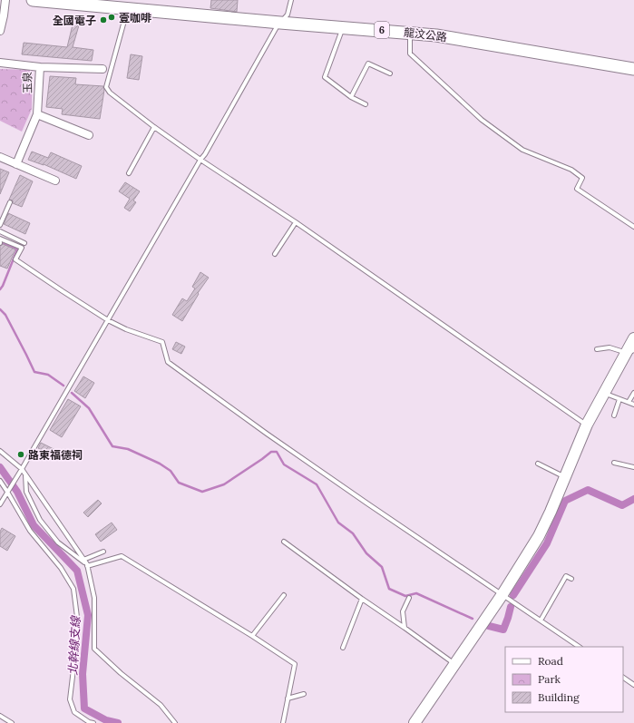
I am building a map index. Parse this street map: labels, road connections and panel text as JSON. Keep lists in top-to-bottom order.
{
  "streets": {
    "main road": ["6", "龍汶公路"],
    "street": ["玉泉"]
  },
  "crossings": [
    ["6", "龍汶公路"]
  ],
  "water": ["北幹線支線"],
  "places": ["壹咖啡", "全國電子", "路東福德祠"],
  "legend": ["Road", "Park", "Building"]
}
